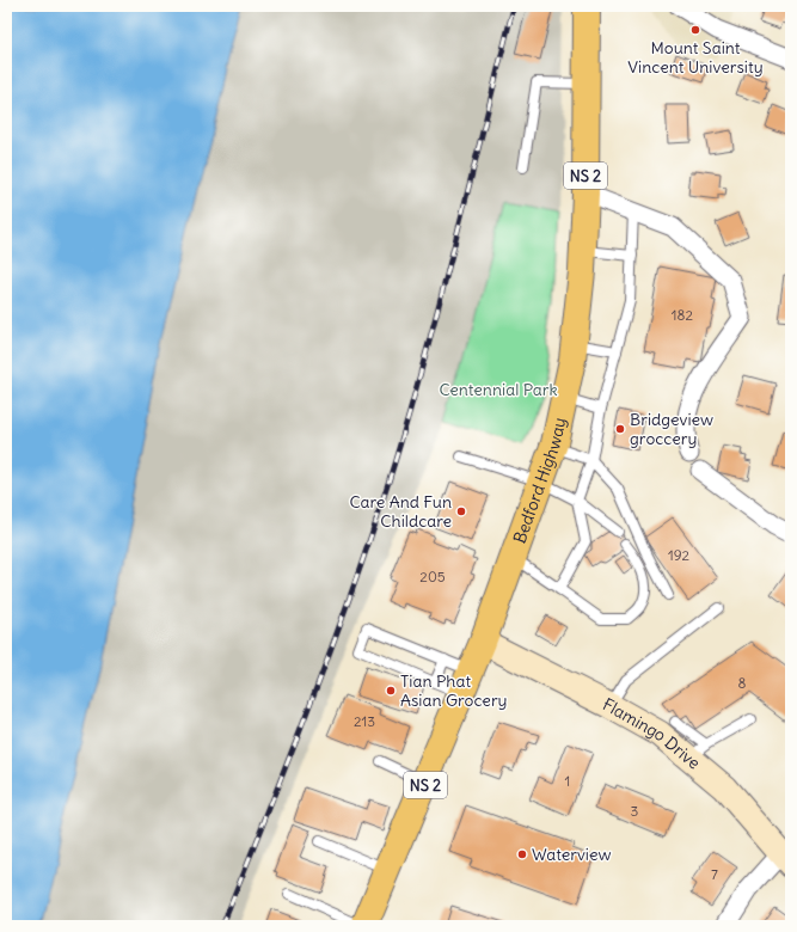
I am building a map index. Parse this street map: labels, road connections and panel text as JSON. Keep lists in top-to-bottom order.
{
  "streets": {
    "main road": ["NS 2", "Bedford Highway"],
    "street": ["Flamingo Drive"]
  },
  "crossings": [
    ["Bedford Highway", "Flamingo Drive"]
  ],
  "parks": ["Centennial Park"],
  "places": [
    "Mount Saint Vincent University",
    "Bridgeview groccery",
    "Care And Fun Childcare",
    "Tian Phat Asian Grocery",
    "Waterview"
  ],
  "house_numbers": [
    "182",
    "192",
    "205",
    "8",
    "213",
    "1",
    "3",
    "7"
  ]
}
